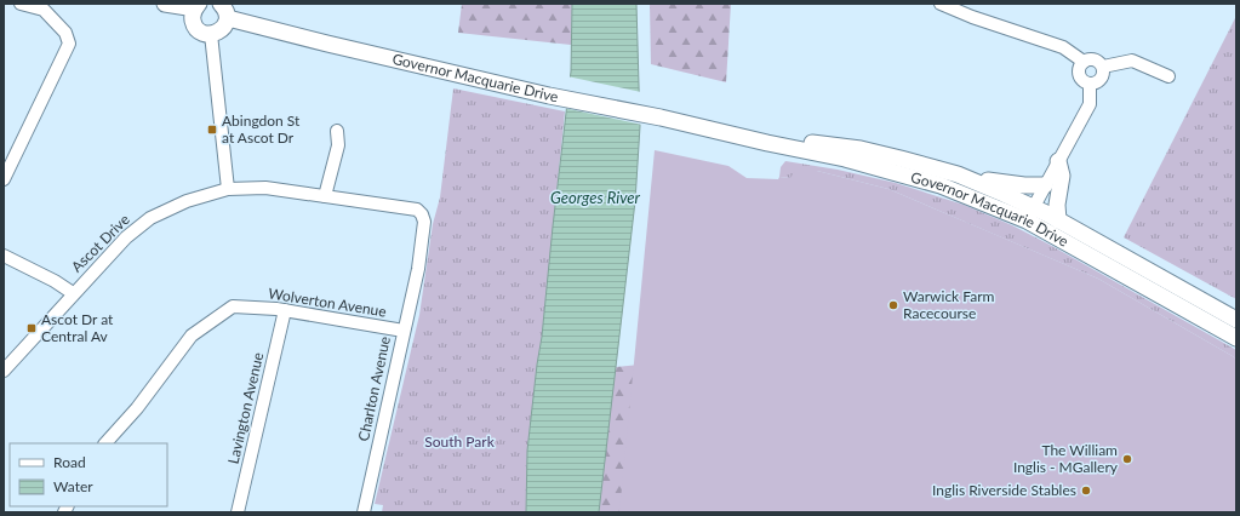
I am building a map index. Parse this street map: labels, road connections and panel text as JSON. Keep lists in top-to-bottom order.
{
  "streets": {
    "main road": ["Governor Macquarie Drive"],
    "street": [
      "Ascot Drive",
      "Wolverton Avenue",
      "Charlton Avenue",
      "Lavington Avenue"
    ]
  },
  "crossings": [
    ["Ascot Drive", "Charlton Avenue"],
    ["Wolverton Avenue", "Charlton Avenue"],
    ["Wolverton Avenue", "Lavington Avenue"]
  ],
  "water": ["Georges River"],
  "parks": ["South Park"],
  "places": {
    "transit": ["Abingdon St at Ascot Dr", "Ascot Dr at Central Av"],
    "other": ["Warwick Farm Racecourse", "The William Inglis - MGallery", "Inglis Riverside Stables"]
  },
  "legend": ["Road", "Water"]
}
